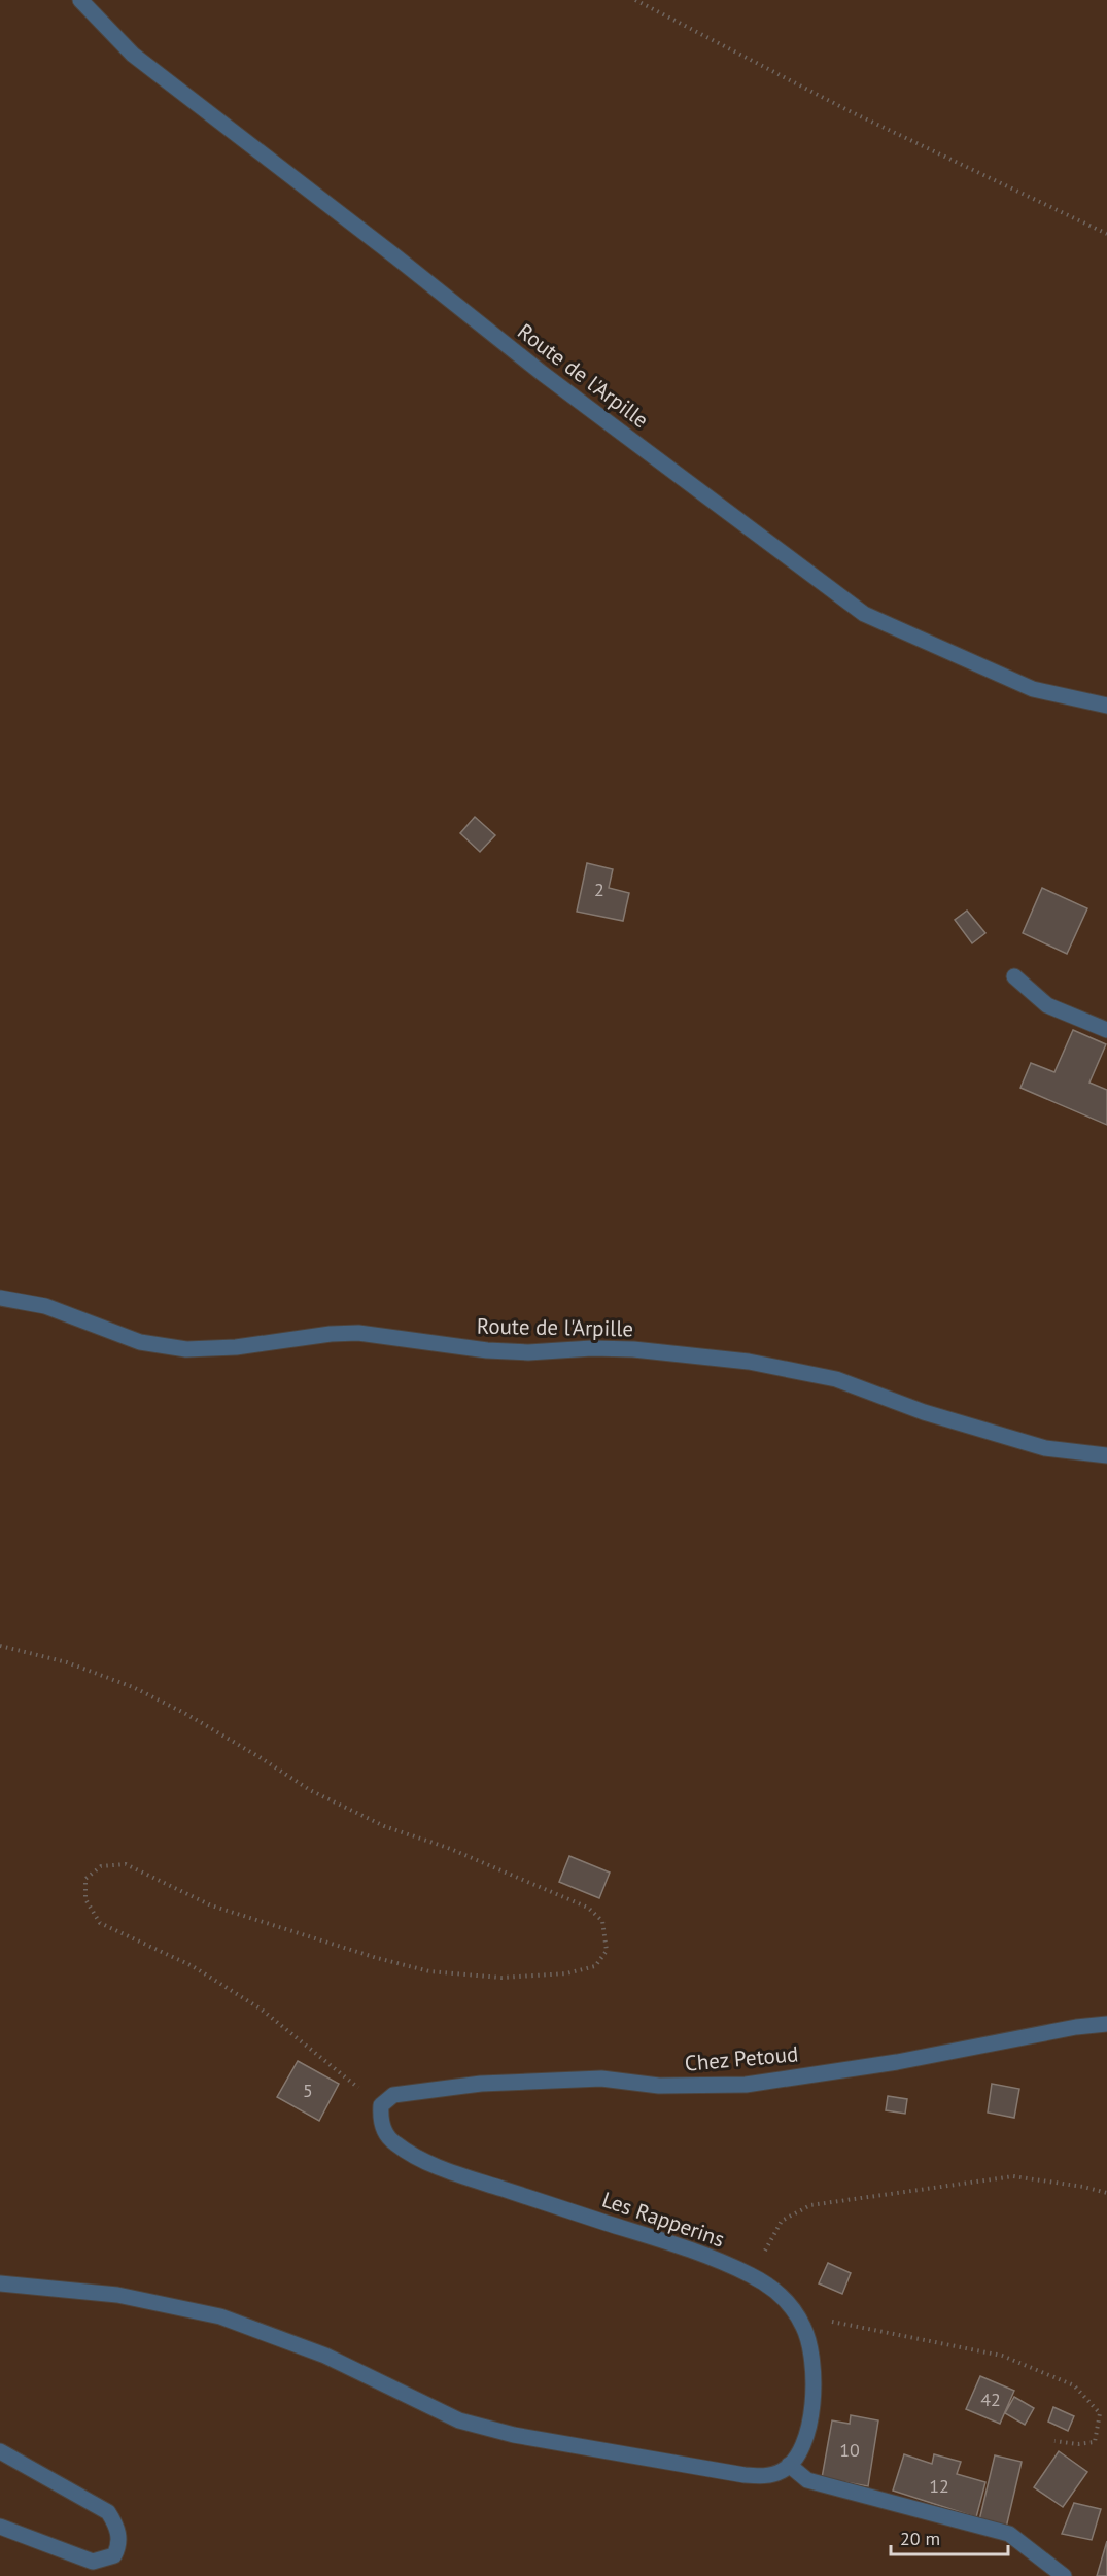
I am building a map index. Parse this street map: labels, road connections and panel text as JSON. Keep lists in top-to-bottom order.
{
  "streets": {
    "street": ["Route de l'Arpille", "Chez Petoud", "Les Rapperins"]
  },
  "crossings": [
    ["Chez Petoud", "Les Rapperins"]
  ],
  "house_numbers": [
    "2",
    "5",
    "42",
    "10",
    "12"
  ],
  "scale_bar": "20 m"
}
